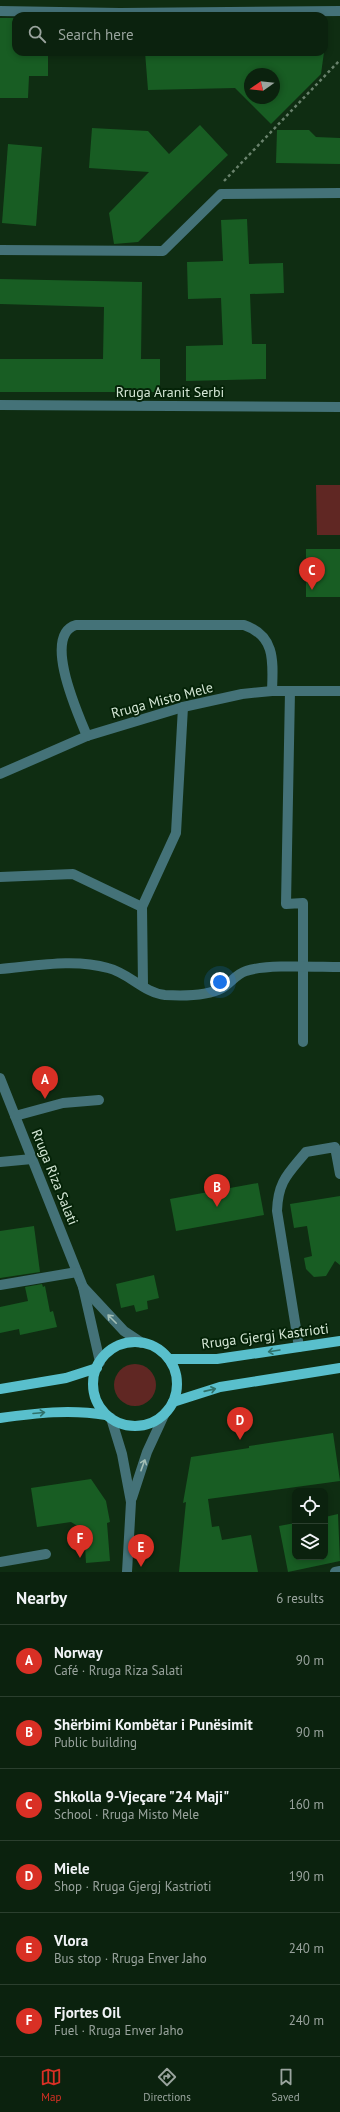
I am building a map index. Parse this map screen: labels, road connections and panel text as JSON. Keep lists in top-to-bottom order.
{
  "streets": {
    "main road": ["Rruga Gjergj Kastrioti"],
    "street": ["Rruga Aranit Serbi", "Rruga Misto Mele", "Rruga Riza Salati"]
  },
  "crossings": [
    ["Rruga Riza Salati", "Rruga Gjergj Kastrioti"]
  ],
  "north": "left",
  "page": {
    "search": "Search here",
    "pins": [
      "C",
      "A",
      "B",
      "D",
      "F",
      "E"
    ],
    "heading": ["Nearby", "6 results"],
    "list": [
      {
        "mark": "A",
        "name": "Norway",
        "note": "Café · Rruga Riza Salati",
        "value": "90 m"
      },
      {
        "mark": "B",
        "name": "Shërbimi Kombëtar i Punësimit",
        "note": "Public building",
        "value": "90 m"
      },
      {
        "mark": "C",
        "name": "Shkolla 9-Vjeçare \"24 Maji\"",
        "note": "School · Rruga Misto Mele",
        "value": "160 m"
      },
      {
        "mark": "D",
        "name": "Miele",
        "note": "Shop · Rruga Gjergj Kastrioti",
        "value": "190 m"
      },
      {
        "mark": "E",
        "name": "Vlora",
        "note": "Bus stop · Rruga Enver Jaho",
        "value": "240 m"
      },
      {
        "mark": "F",
        "name": "Fjortes Oil",
        "note": "Fuel · Rruga Enver Jaho",
        "value": "240 m"
      }
    ],
    "nav": ["Map", "Directions", "Saved"]
  }
}
